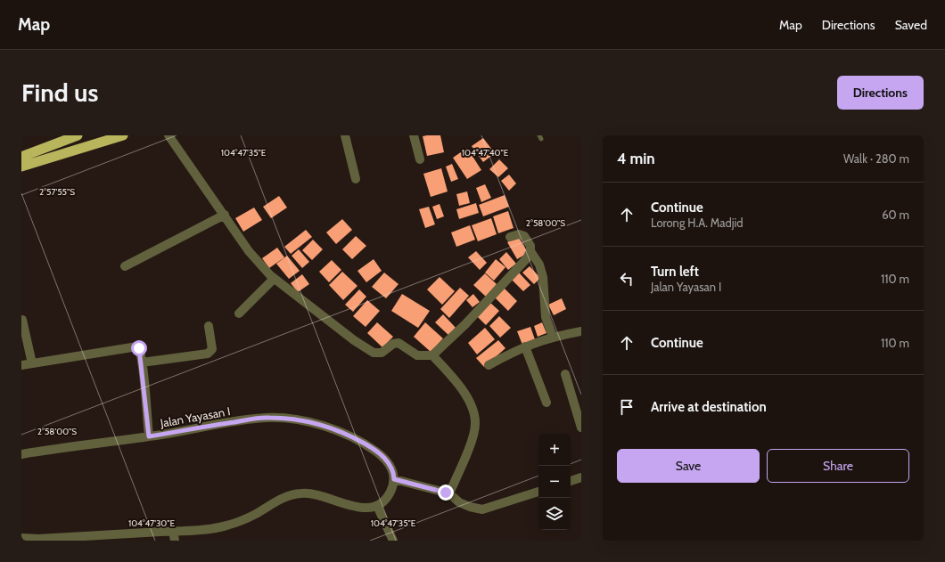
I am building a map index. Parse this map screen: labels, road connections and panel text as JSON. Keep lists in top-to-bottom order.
{
  "streets": {
    "street": ["Jalan Yayasan I"]
  },
  "page": {
    "header": "Map",
    "nav": ["Map", "Directions", "Saved"],
    "buttons": [
      "Directions",
      ["Save", "Share"]
    ],
    "title": "Find us",
    "heading": ["4 min", "Walk · 280 m"],
    "list": [
      ["Continue", "Lorong H.A. Madjid", "60 m"],
      ["Turn left", "Jalan Yayasan I", "110 m"],
      ["Continue", "110 m"],
      "Arrive at destination"
    ],
    "map_buttons": ["+", "−"]
  },
  "coordinates": [
    "104°47'35\"E",
    "104°47'40\"E",
    "2°57'55\"S",
    "2°58'00\"S",
    "104°47'30\"E"
  ]
}
